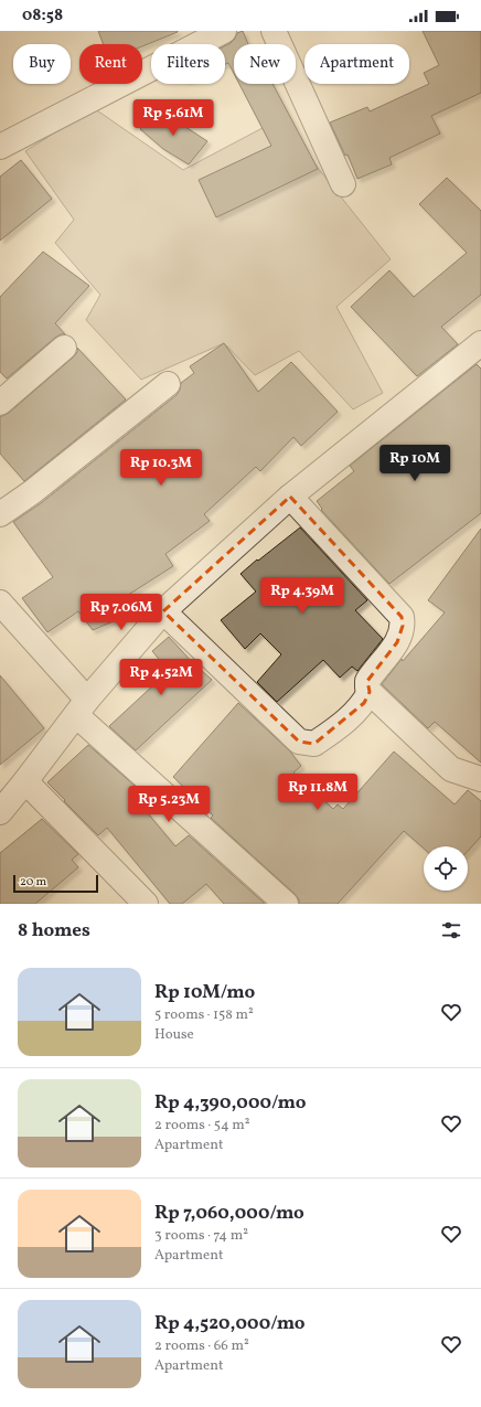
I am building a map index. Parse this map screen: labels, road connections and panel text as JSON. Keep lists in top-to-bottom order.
{
  "scale_bar": "20 m",
  "page": {
    "status": "08:58",
    "chip": [
      "Buy",
      "Rent",
      "Filters",
      "New",
      "Apartment"
    ],
    "price": [
      "Rp 5.61M",
      "Rp 10M",
      "Rp 10.3M",
      "Rp 4.39M",
      "Rp 7.06M",
      "Rp 4.52M",
      "Rp 11.8M",
      "Rp 5.23M"
    ],
    "scale": "20 m",
    "heading": "8 homes",
    "list": [
      {
        "name": "Rp 10M/mo",
        "note": "5 rooms · 158 m² · House"
      },
      {
        "name": "Rp 4,390,000/mo",
        "note": "2 rooms · 54 m² · Apartment"
      },
      {
        "name": "Rp 7,060,000/mo",
        "note": "3 rooms · 74 m² · Apartment"
      },
      {
        "name": "Rp 4,520,000/mo",
        "note": "2 rooms · 66 m² · Apartment"
      }
    ]
  }
}
